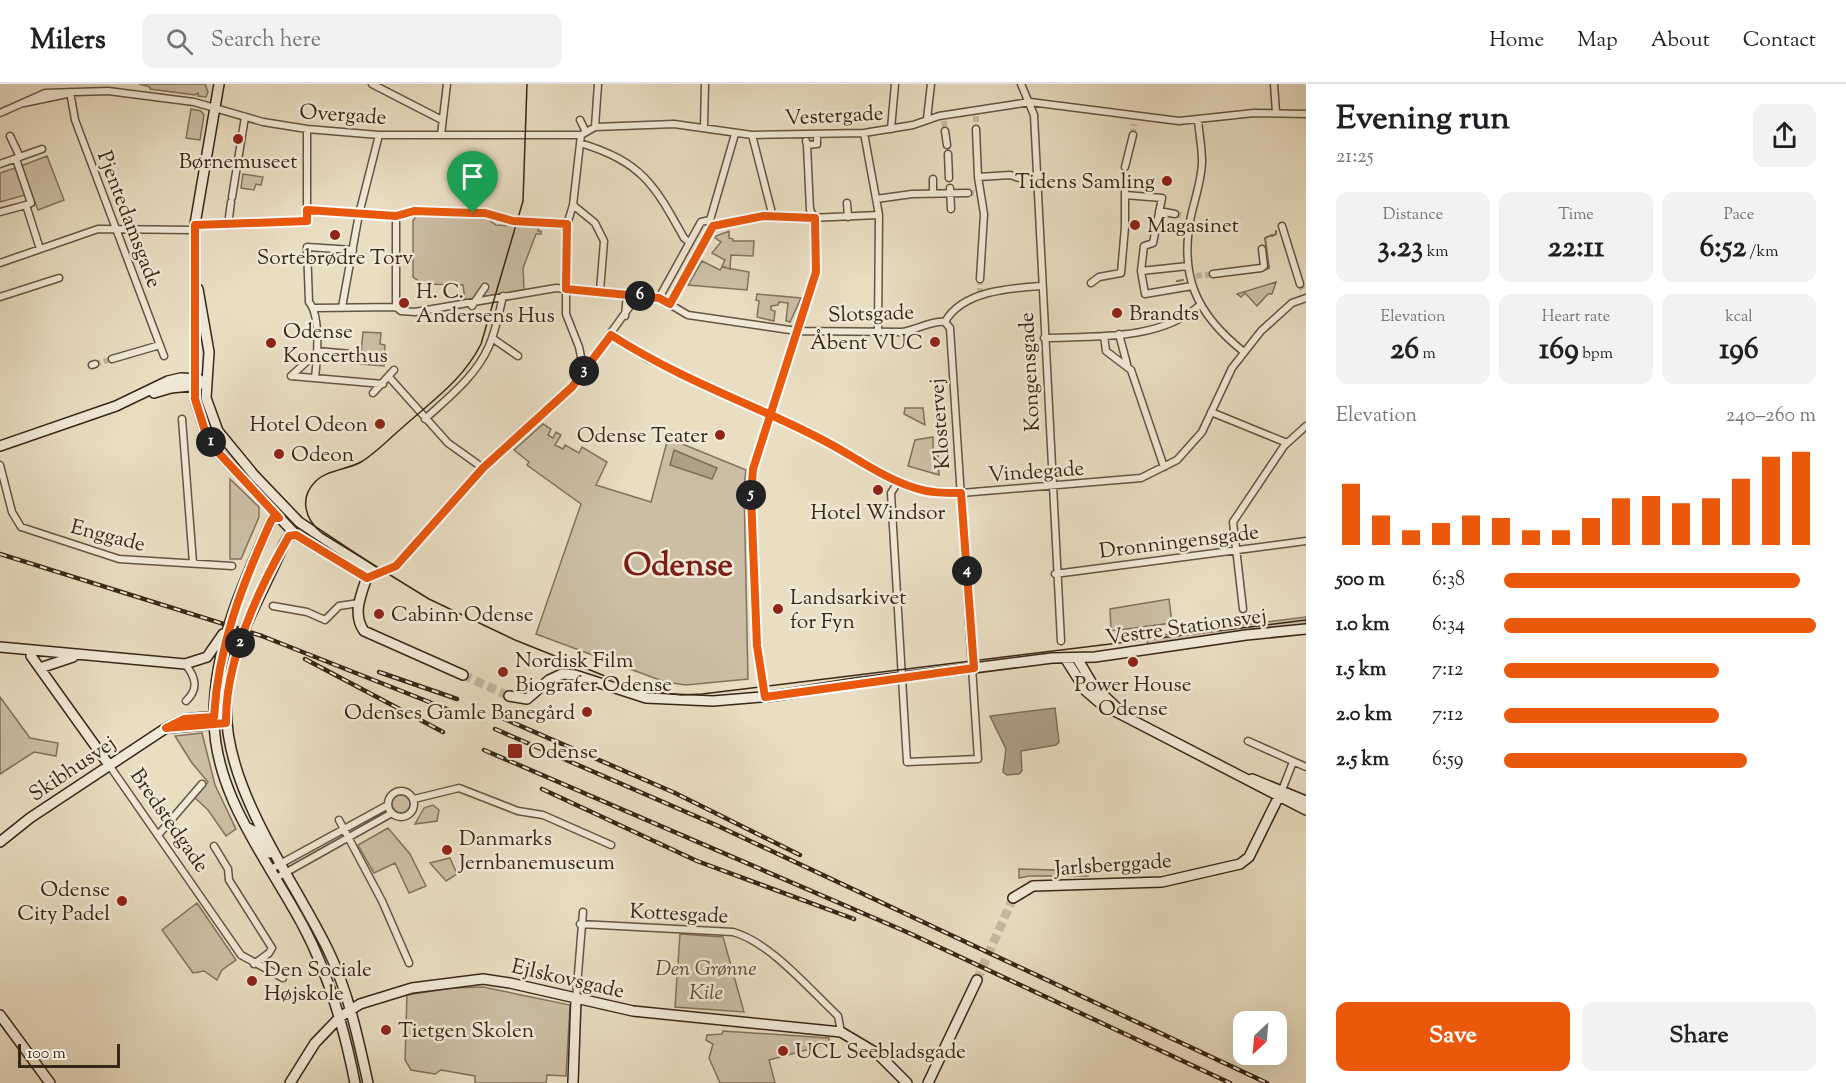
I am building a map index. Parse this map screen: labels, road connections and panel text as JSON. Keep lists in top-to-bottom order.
{
  "streets": {
    "street": [
      "Overgade",
      "Vestergade",
      "Pjentedamsgade",
      "Slotsgade",
      "Kongensgade",
      "Klostervej",
      "Vindegade",
      "Enggade",
      "Dronningensgade",
      "Vestre Stationsvej",
      "Skibhusvej",
      "Bredstedgade",
      "Jarlsberggade",
      "Kottesgade",
      "Ejlskovsgade"
    ]
  },
  "crossings": [
    ["Overgade", "Vestergade"],
    ["Overgade", "Pjentedamsgade"],
    ["Vestergade", "Kongensgade"],
    ["Slotsgade", "Kongensgade"],
    ["Slotsgade", "Klostervej"],
    ["Kongensgade", "Vindegade"],
    ["Kongensgade", "Dronningensgade"],
    ["Klostervej", "Vindegade"],
    ["Klostervej", "Vestre Stationsvej"],
    ["Skibhusvej", "Bredstedgade"],
    ["Kottesgade", "Ejlskovsgade"]
  ],
  "districts": ["Odense"],
  "parks": ["Den Grønne Kile"],
  "places": {
    "other": [
      "Børnemuseet",
      "Tidens Samling",
      "Magasinet",
      "Sortebrødre Torv",
      "H. C. Andersens Hus",
      "Brandts",
      "Åbent VUC",
      "Odense Koncerthus",
      "Hotel Odeon",
      "Odense Teater",
      "Odeon",
      "Hotel Windsor",
      "Landsarkivet for Fyn",
      "Cabinn Odense",
      "Power House Odense",
      "Nordisk Film Biografer Odense",
      "Odenses Gamle Banegård",
      "Danmarks Jernbanemuseum",
      "Odense City Padel",
      "Den Sociale Højskole",
      "Tietgen Skolen",
      "UCL Seebladsgade"
    ],
    "transit": ["Odense"]
  },
  "scale_bar": "100 m",
  "north": "bottom left",
  "page": {
    "header": "Milers",
    "search": "Search here",
    "nav": [
      "Home",
      "Map",
      "About",
      "Contact"
    ],
    "heading": ["Evening run", "21:25"],
    "stats": [
      ["Distance", "3.23 km"],
      ["Time", "22:11"],
      ["Pace", "6:52 /km"],
      ["Elevation", "26 m"],
      ["Heart rate", "169 bpm"],
      ["kcal", "196"]
    ],
    "pins": [
      "6",
      "3",
      "1",
      "5",
      "4",
      "2"
    ],
    "chart": ["Elevation", "240–260 m"],
    "list": [
      {
        "name": "500 m",
        "note": "6:38"
      },
      {
        "name": "1.0 km",
        "note": "6:34"
      },
      {
        "name": "1.5 km",
        "note": "7:12"
      },
      {
        "name": "2.0 km",
        "note": "7:12"
      },
      {
        "name": "2.5 km",
        "note": "6:59"
      }
    ],
    "buttons": ["Save", "Share"],
    "scale": "100 m"
  }
}
